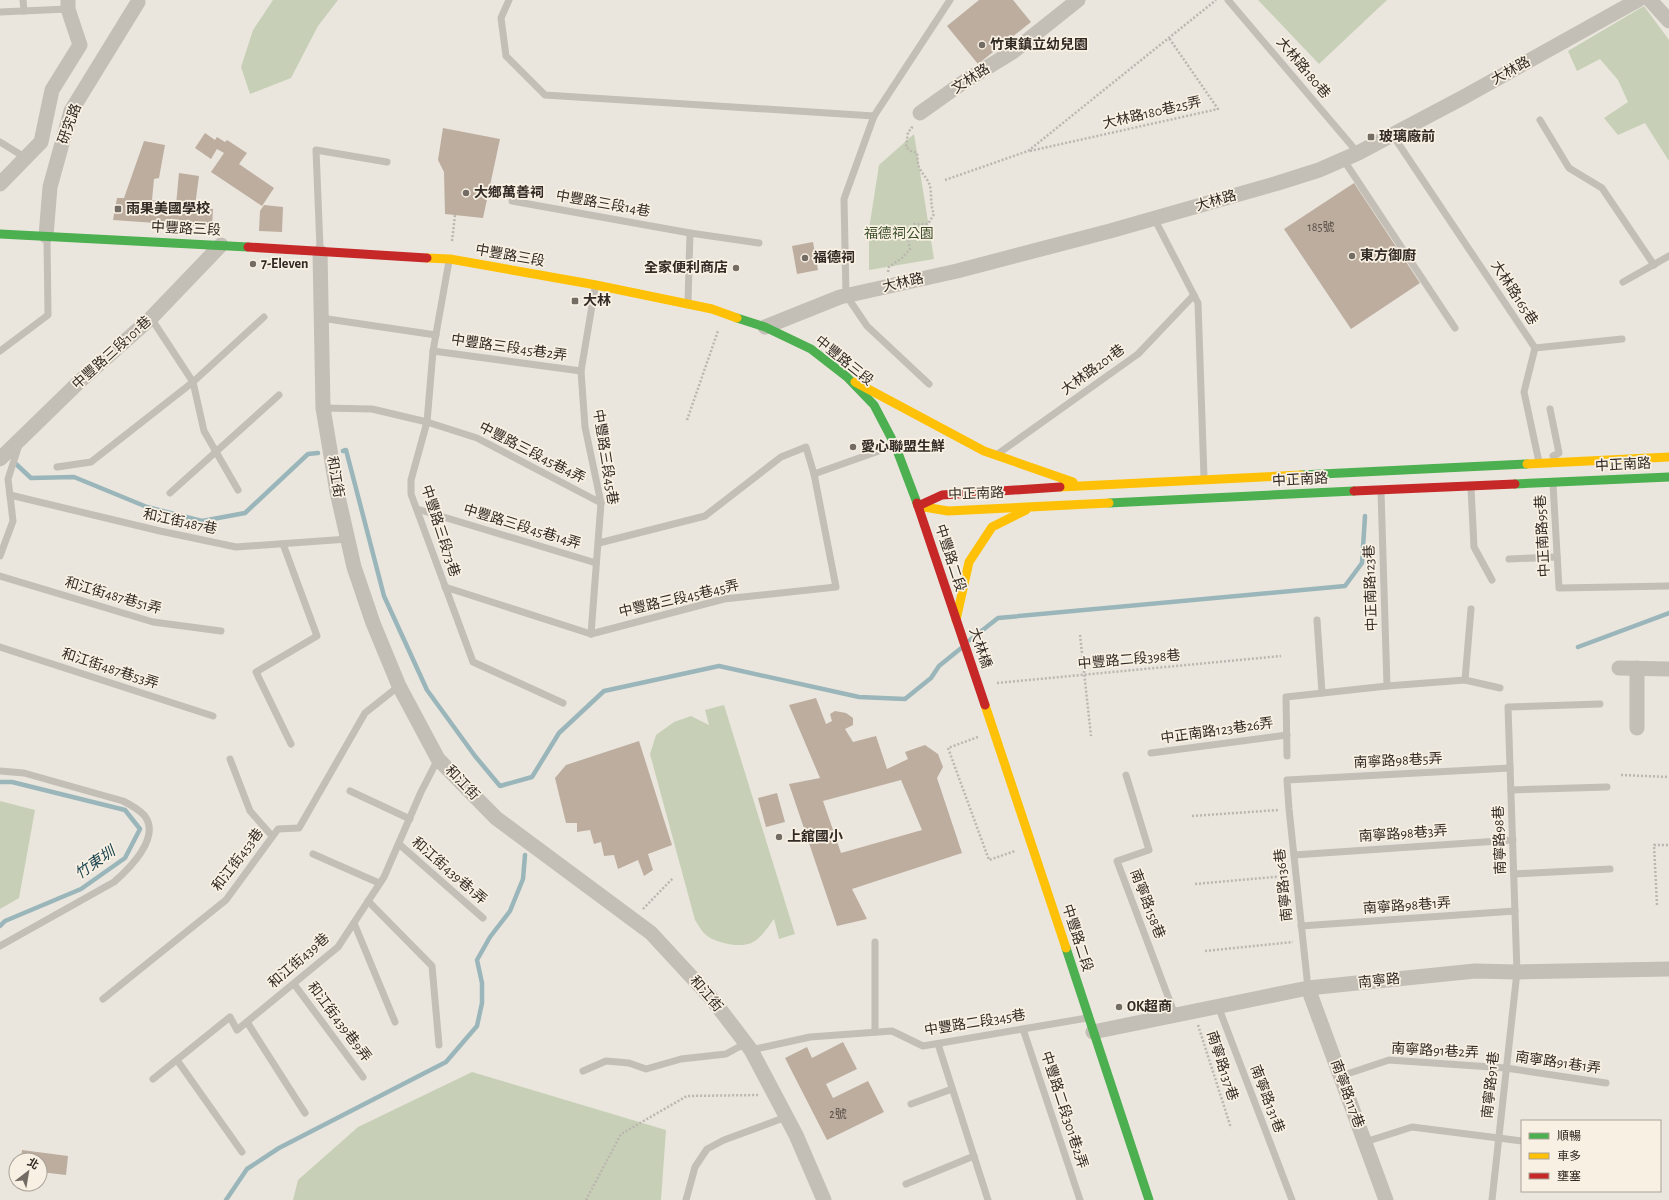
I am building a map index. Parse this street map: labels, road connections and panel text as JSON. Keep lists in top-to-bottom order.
{
  "streets": {
    "street": [
      "大林路",
      "文林路",
      "研究路",
      "中豐路三段",
      "中豐路三段101巷",
      "中正南路",
      "和江街",
      "中豐路二段",
      "大林橋",
      "南寧路",
      "南寧路117巷"
    ],
    "lane": [
      "大林路180巷",
      "中豐路三段14巷",
      "大林路165巷",
      "中豐路三段45巷2弄",
      "大林路201巷",
      "中豐路三段45巷4弄",
      "中豐路三段45巷",
      "和江街487巷",
      "中豐路三段45巷14弄",
      "中豐路三段73巷",
      "中正南路95巷",
      "中正南路123巷",
      "和江街487巷51弄",
      "中豐路三段45巷45弄",
      "和江街487巷53弄",
      "中正南路123巷26弄",
      "南寧路98巷5弄",
      "南寧路98巷3弄",
      "南寧路98巷",
      "和江街453巷",
      "和江街439巷1弄",
      "南寧路136巷",
      "南寧路158巷",
      "南寧路98巷1弄",
      "和江街439巷",
      "和江街439巷9弄",
      "中豐路二段345巷",
      "南寧路91巷2弄",
      "南寧路91巷1弄",
      "南寧路91巷",
      "南寧路131巷",
      "中豐路二段301巷2弄"
    ],
    "path": ["大林路180巷25弄", "中豐路二段398巷", "南寧路137巷"]
  },
  "crossings": [
    ["大林路180巷", "大林路"],
    ["大林路", "中豐路三段"],
    ["大林路", "大林路165巷"],
    ["研究路", "中豐路三段"],
    ["中豐路三段", "中豐路三段101巷"],
    ["中豐路三段", "中豐路三段45巷"],
    ["中豐路三段", "中正南路"],
    ["中豐路三段", "和江街"],
    ["中豐路三段", "中豐路三段73巷"],
    ["中豐路三段", "中豐路二段"],
    ["大林路165巷", "中正南路"],
    ["中豐路三段45巷2弄", "中豐路三段45巷"],
    ["中豐路三段45巷2弄", "中豐路三段73巷"],
    ["中豐路三段45巷4弄", "中豐路三段45巷"],
    ["中豐路三段45巷4弄", "和江街"],
    ["中豐路三段45巷4弄", "中豐路三段73巷"],
    ["中豐路三段45巷", "中豐路三段45巷14弄"],
    ["中豐路三段45巷", "中豐路三段45巷45弄"],
    ["中正南路", "中正南路95巷"],
    ["中正南路", "中豐路二段"],
    ["中正南路", "中正南路123巷"],
    ["和江街", "和江街487巷"],
    ["和江街", "和江街453巷"],
    ["和江街", "和江街439巷"],
    ["和江街", "中豐路二段345巷"],
    ["中豐路三段45巷14弄", "中豐路三段73巷"],
    ["中豐路二段", "大林橋"],
    ["中豐路二段", "中豐路二段398巷"],
    ["中豐路二段", "南寧路"],
    ["中豐路二段", "中豐路二段345巷"],
    ["大林橋", "中豐路二段398巷"],
    ["南寧路98巷5弄", "南寧路98巷"],
    ["南寧路98巷5弄", "南寧路136巷"],
    ["南寧路98巷3弄", "南寧路98巷"],
    ["南寧路98巷3弄", "南寧路136巷"],
    ["南寧路98巷", "南寧路98巷1弄"],
    ["南寧路98巷", "南寧路"],
    ["南寧路98巷", "南寧路91巷"],
    ["和江街439巷1弄", "和江街439巷"],
    ["南寧路136巷", "南寧路98巷1弄"],
    ["南寧路136巷", "南寧路"],
    ["南寧路136巷", "南寧路117巷"],
    ["南寧路158巷", "南寧路"],
    ["和江街439巷", "和江街439巷9弄"],
    ["南寧路", "南寧路137巷"],
    ["南寧路", "南寧路91巷"],
    ["南寧路", "南寧路117巷"],
    ["南寧路", "南寧路131巷"],
    ["中豐路二段345巷", "中豐路二段301巷2弄"],
    ["南寧路91巷2弄", "南寧路91巷1弄"],
    ["南寧路91巷2弄", "南寧路91巷"],
    ["南寧路91巷2弄", "南寧路117巷"],
    ["南寧路91巷1弄", "南寧路91巷"]
  ],
  "water": ["竹東圳"],
  "parks": ["福德祠公園"],
  "places": {
    "other": [
      "竹東鎮立幼兒園",
      "大鄉萬善祠",
      "東方御廚",
      "福德祠",
      "7-Eleven",
      "全家便利商店",
      "愛心聯盟生鮮",
      "上舘國小",
      "OK超商"
    ],
    "transit": ["玻璃廠前", "雨果美國學校", "大林"]
  },
  "house_numbers": ["185號", "2號"],
  "legend": ["順暢", "車多", "壅塞"],
  "north": "top right"
}
